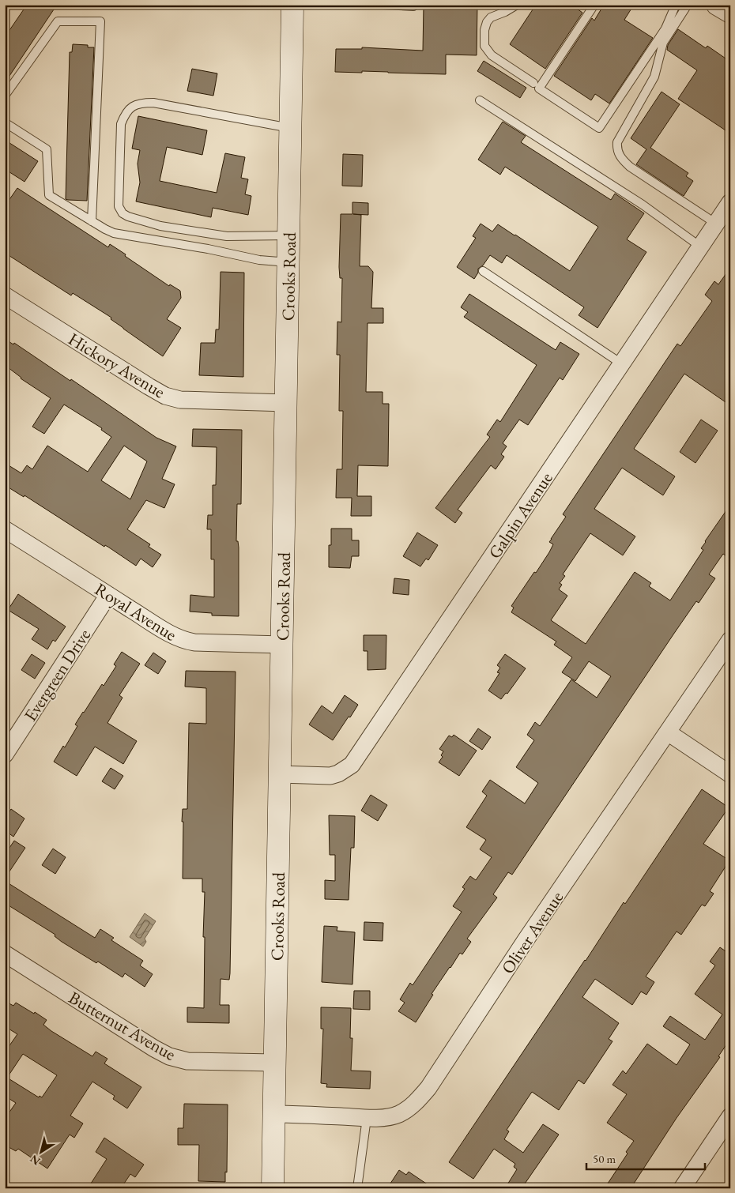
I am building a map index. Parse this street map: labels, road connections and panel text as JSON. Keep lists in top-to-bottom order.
{
  "streets": {
    "main road": ["Crooks Road"],
    "street": [
      "Hickory Avenue",
      "Galpin Avenue",
      "Royal Avenue",
      "Evergreen Drive",
      "Oliver Avenue",
      "Butternut Avenue"
    ]
  },
  "crossings": [
    ["Crooks Road", "Hickory Avenue"],
    ["Crooks Road", "Galpin Avenue"],
    ["Crooks Road", "Royal Avenue"],
    ["Crooks Road", "Oliver Avenue"],
    ["Crooks Road", "Butternut Avenue"],
    ["Royal Avenue", "Evergreen Drive"]
  ],
  "scale_bar": "50 m",
  "north": "bottom left"
}
